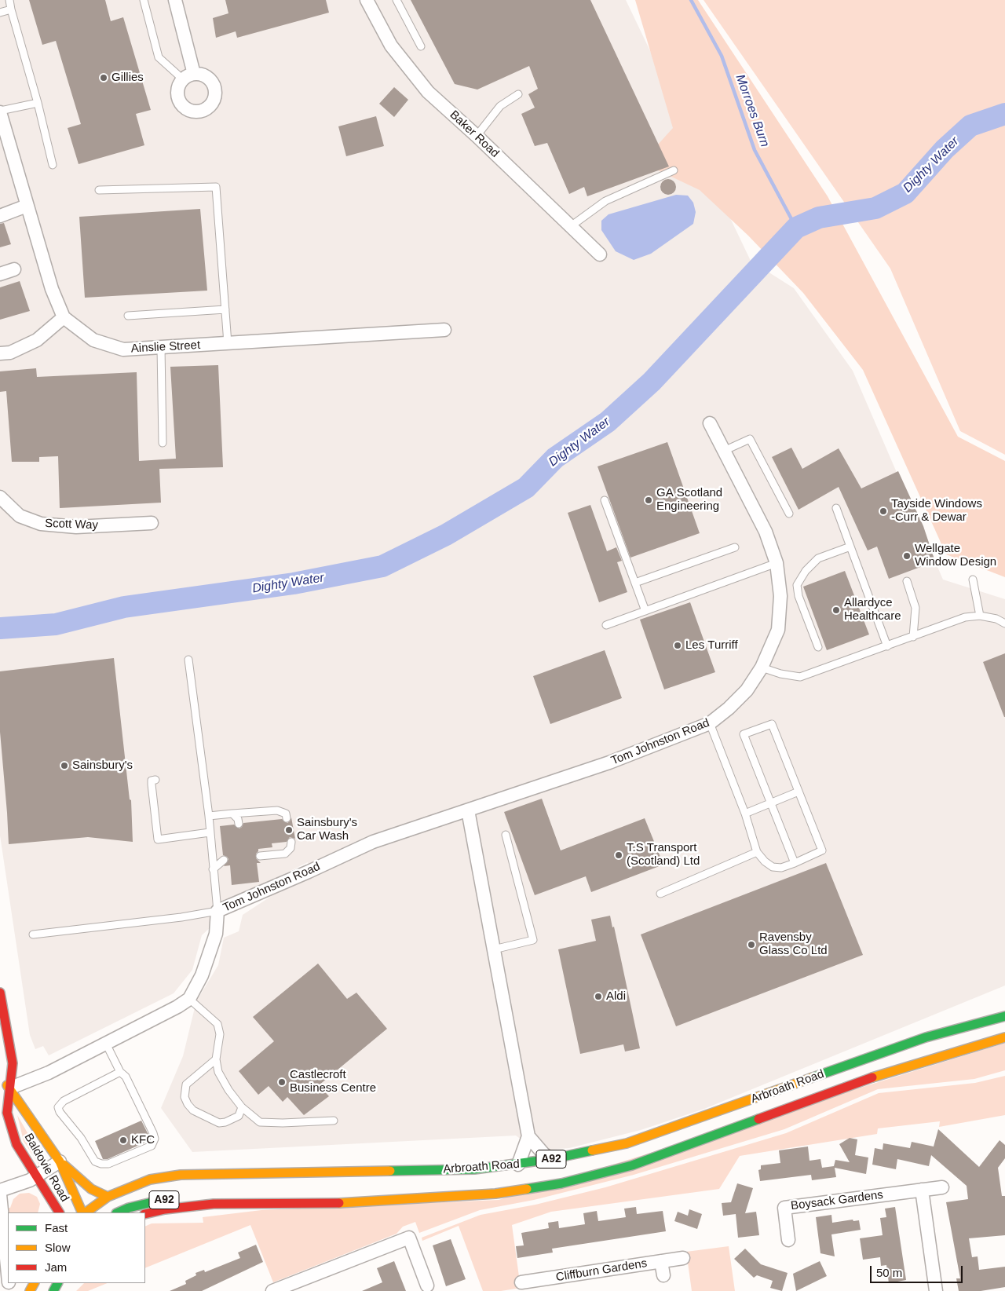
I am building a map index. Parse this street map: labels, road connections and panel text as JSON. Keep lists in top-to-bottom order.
{
  "streets": {
    "main road": ["Arbroath Road", "A92", "Baldovie Road"],
    "street": [
      "Baker Road",
      "Ainslie Street",
      "Scott Way",
      "Tom Johnston Road",
      "Boysack Gardens",
      "Cliffburn Gardens"
    ]
  },
  "crossings": [
    ["Arbroath Road", "Baldovie Road"]
  ],
  "water": ["Morroes Burn", "Dighty Water"],
  "places": [
    "Gillies",
    "GA Scotland Engineering",
    "Tayside Windows -Curr & Dewar",
    "Wellgate Window Design",
    "Allardyce Healthcare",
    "Les Turriff",
    "Sainsbury's",
    "Sainsbury's Car Wash",
    "T.S Transport (Scotland) Ltd",
    "Ravensby Glass Co Ltd",
    "Aldi",
    "Castlecroft Business Centre",
    "KFC"
  ],
  "legend": ["Fast", "Slow", "Jam"],
  "scale_bar": "50 m"
}
